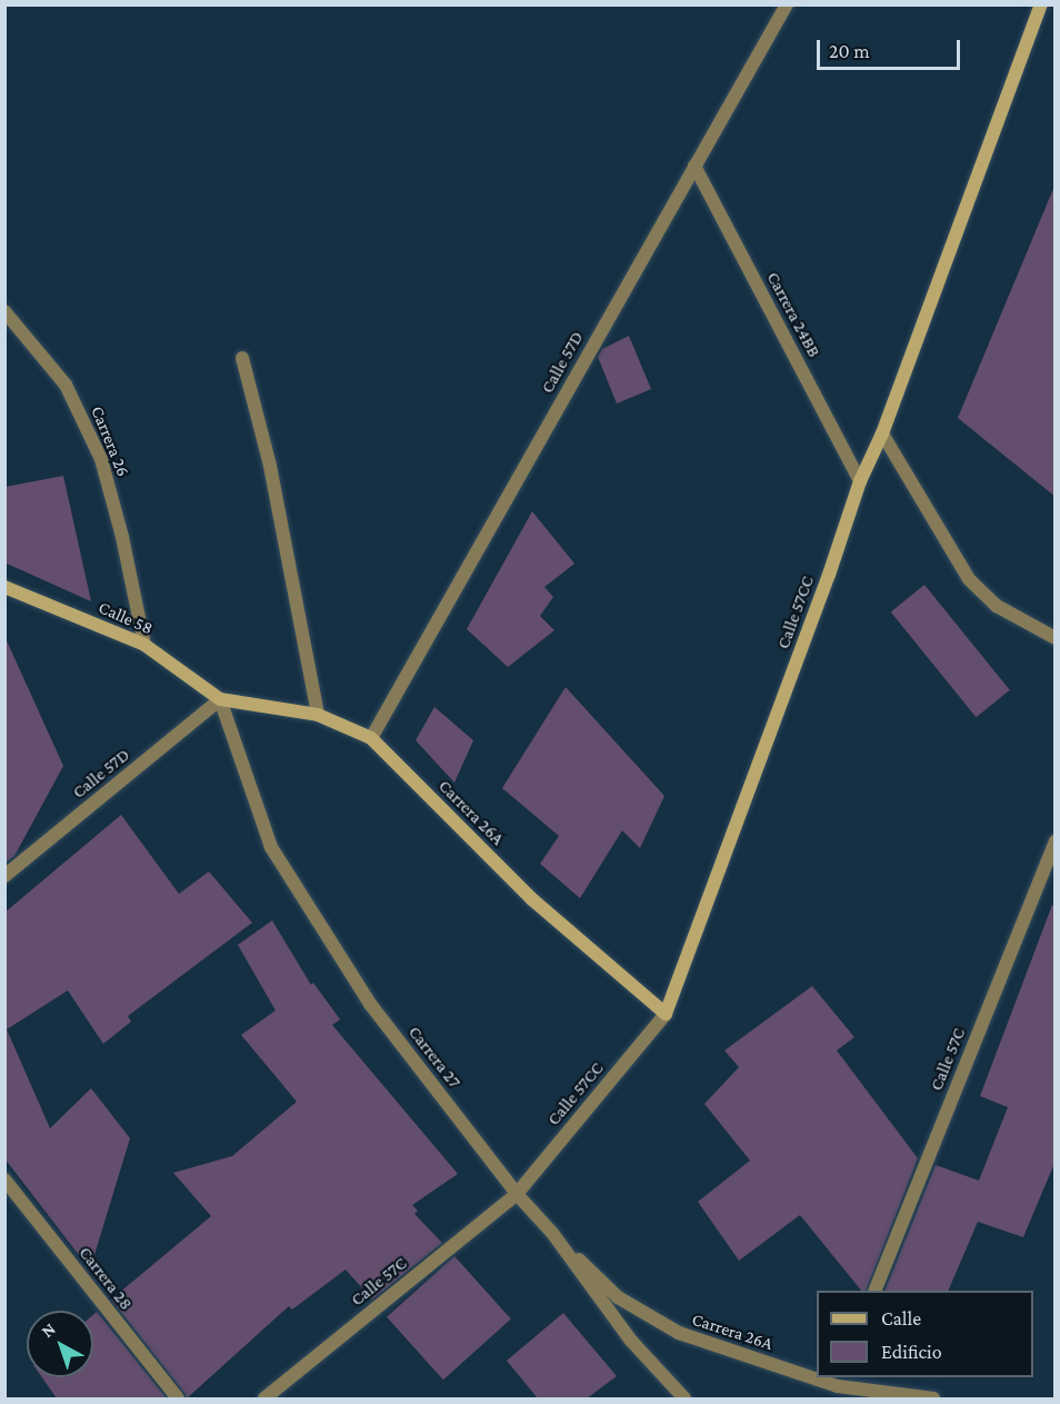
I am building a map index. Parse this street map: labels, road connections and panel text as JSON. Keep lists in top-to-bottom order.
{
  "streets": {
    "street": [
      "Carrera 24BB",
      "Calle 57D",
      "Carrera 26",
      "Calle 57CC",
      "Calle 58",
      "Carrera 26A",
      "Carrera 27",
      "Calle 57C",
      "Carrera 28"
    ]
  },
  "crossings": [
    ["Carrera 24BB", "Calle 57D"],
    ["Carrera 24BB", "Calle 57CC"],
    ["Calle 57D", "Calle 58"],
    ["Calle 57D", "Carrera 26A"],
    ["Calle 57D", "Carrera 27"],
    ["Carrera 26", "Calle 58"],
    ["Calle 57CC", "Carrera 26A"],
    ["Calle 57CC", "Carrera 27"],
    ["Calle 57CC", "Calle 57C"],
    ["Calle 58", "Carrera 26A"],
    ["Calle 58", "Carrera 27"],
    ["Carrera 26A", "Carrera 27"],
    ["Carrera 27", "Calle 57C"]
  ],
  "legend": ["Calle", "Edificio"],
  "scale_bar": "20 m",
  "north": "top left"
}
